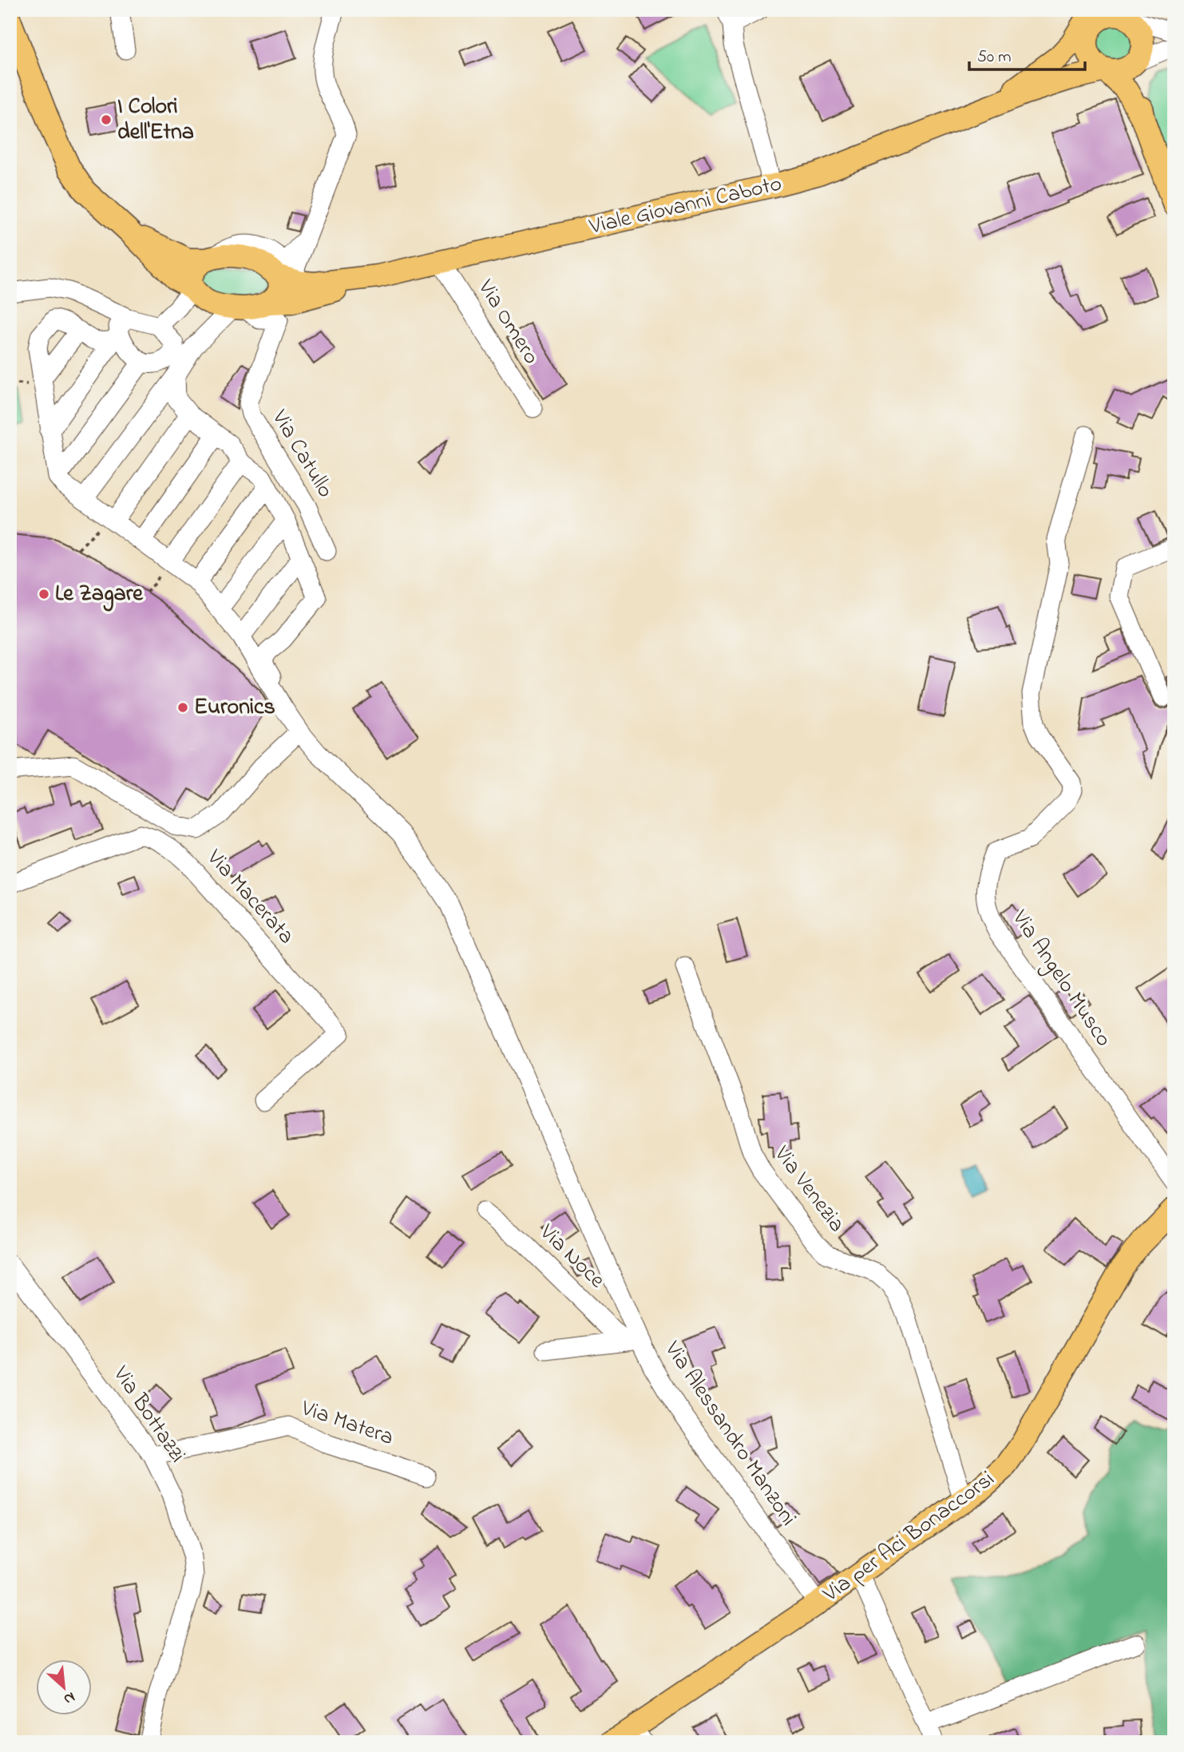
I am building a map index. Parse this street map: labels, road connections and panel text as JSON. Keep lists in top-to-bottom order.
{
  "streets": {
    "main road": ["Viale Giovanni Caboto", "Via per Aci Bonaccorsi"],
    "street": [
      "Via Omero",
      "Via Catullo",
      "Via Macerata",
      "Via Angelo Musco",
      "Via Venezia",
      "Via Noce",
      "Via Bottazzi",
      "Via Matera",
      "Via Alessandro Manzoni"
    ]
  },
  "crossings": [
    ["Viale Giovanni Caboto", "Via Omero"],
    ["Via Venezia", "Via per Aci Bonaccorsi"],
    ["Via Noce", "Via Alessandro Manzoni"],
    ["Via Bottazzi", "Via Matera"],
    ["Via Alessandro Manzoni", "Via per Aci Bonaccorsi"]
  ],
  "places": ["I Colori dell'Etna", "Le Zagare", "Euronics"],
  "scale_bar": "50 m",
  "north": "bottom right"
}
